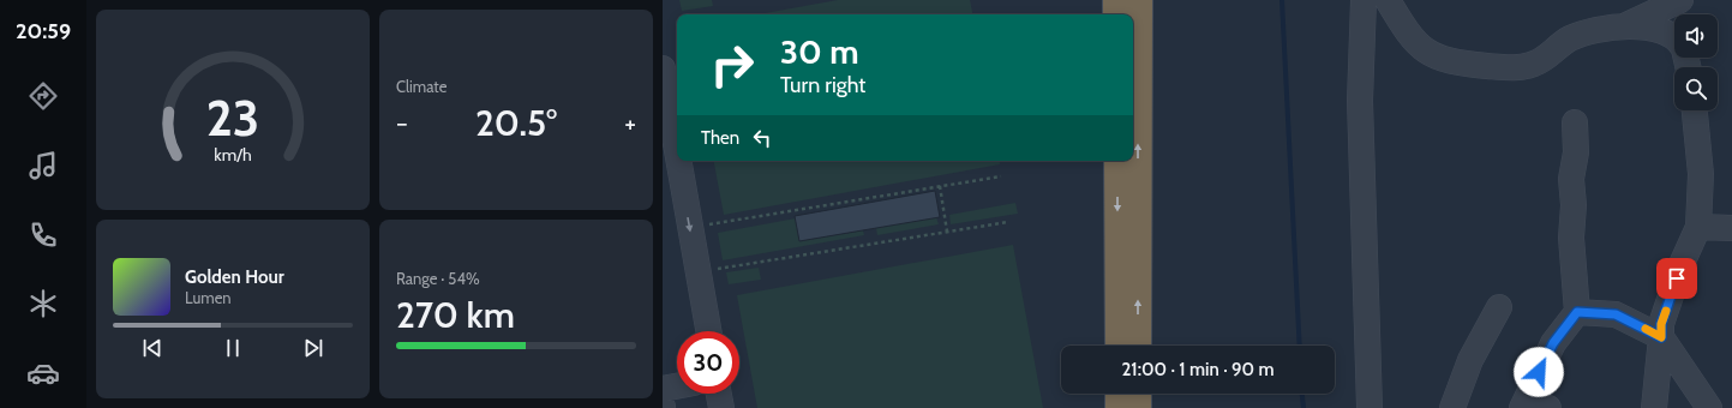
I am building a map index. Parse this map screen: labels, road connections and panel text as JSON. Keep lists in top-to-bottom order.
{
  "page": {
    "tabs": "20:59",
    "tile": [
      "Climate",
      ["Range · 54%", "270 km"]
    ],
    "turn": ["30 m", "Turn right"],
    "heat": ["−", "20.5°", "+"],
    "then": "Then",
    "song": ["Golden Hour", "Lumen"],
    "limit": "30",
    "trip": "21:00 · 1 min · 90 m",
    "gauge": ["23", "km/h"]
  }
}
